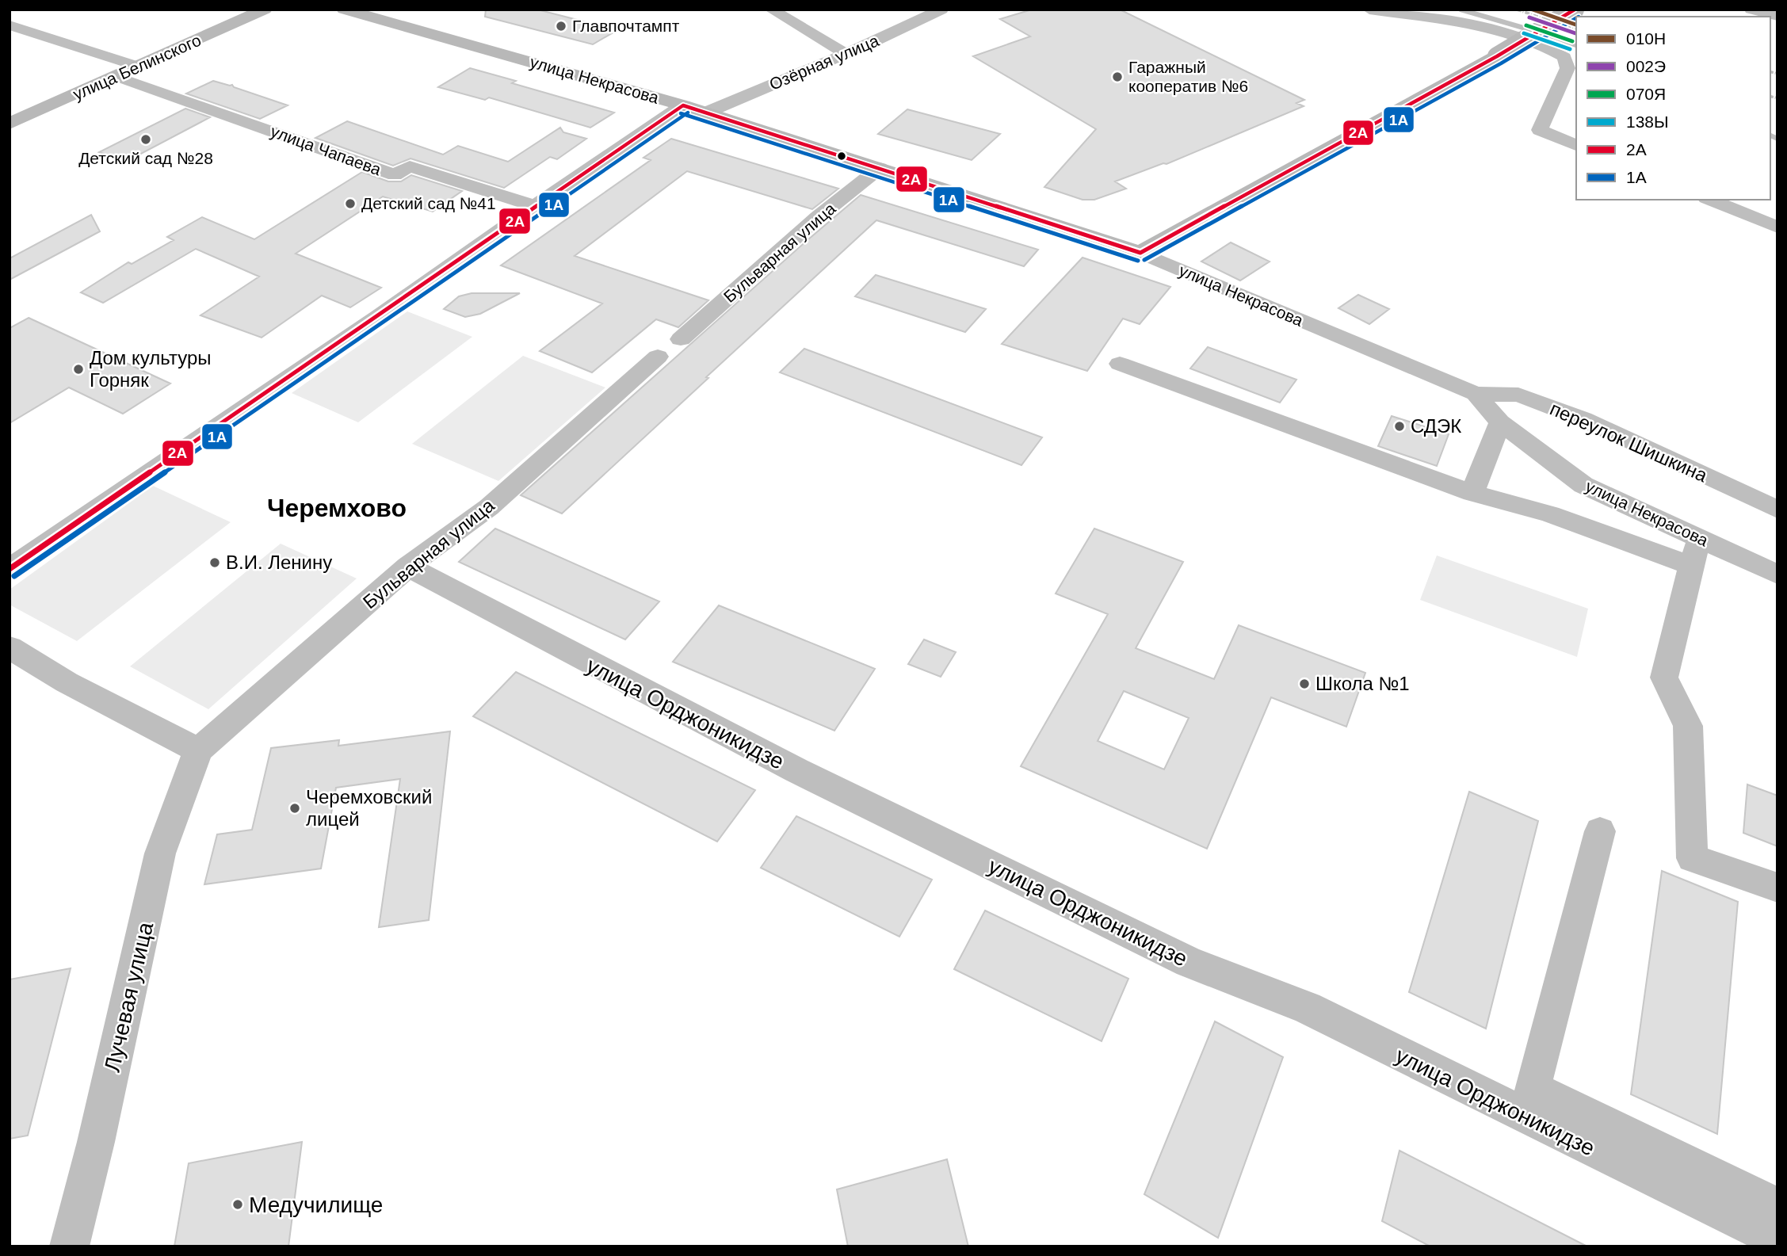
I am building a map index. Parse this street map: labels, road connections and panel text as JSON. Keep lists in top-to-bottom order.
{
  "streets": {
    "main road": ["улица Белинского", "улица Некрасова"],
    "street": [
      "Озёрная улица",
      "улица Чапаева",
      "Бульварная улица",
      "переулок Шишкина",
      "улица Орджоникидзе",
      "Лучевая улица"
    ]
  },
  "crossings": [
    ["Озёрная улица", "улица Некрасова"],
    ["улица Белинского", "улица Чапаева"],
    ["улица Некрасова", "Бульварная улица"],
    ["улица Некрасова", "переулок Шишкина"],
    ["Бульварная улица", "улица Орджоникидзе"],
    ["Бульварная улица", "Лучевая улица"]
  ],
  "districts": ["Черемхово"],
  "places": [
    "Главпочтампт",
    "Гаражный кооператив №6",
    "Детский сад №28",
    "Детский сад №41",
    "Дом культуры Горняк",
    "СДЭК",
    "В.И. Ленину",
    "Школа №1",
    "Черемховский лицей",
    "Медучилище"
  ],
  "lines": [
    "transit line 010Н",
    "transit line 2А",
    "transit line 002Э",
    "transit line 1А",
    "transit line 070Я",
    "transit line 138Ы"
  ],
  "legend": [
    "010Н",
    "002Э",
    "070Я",
    "138Ы",
    "2А",
    "1А"
  ]
}
